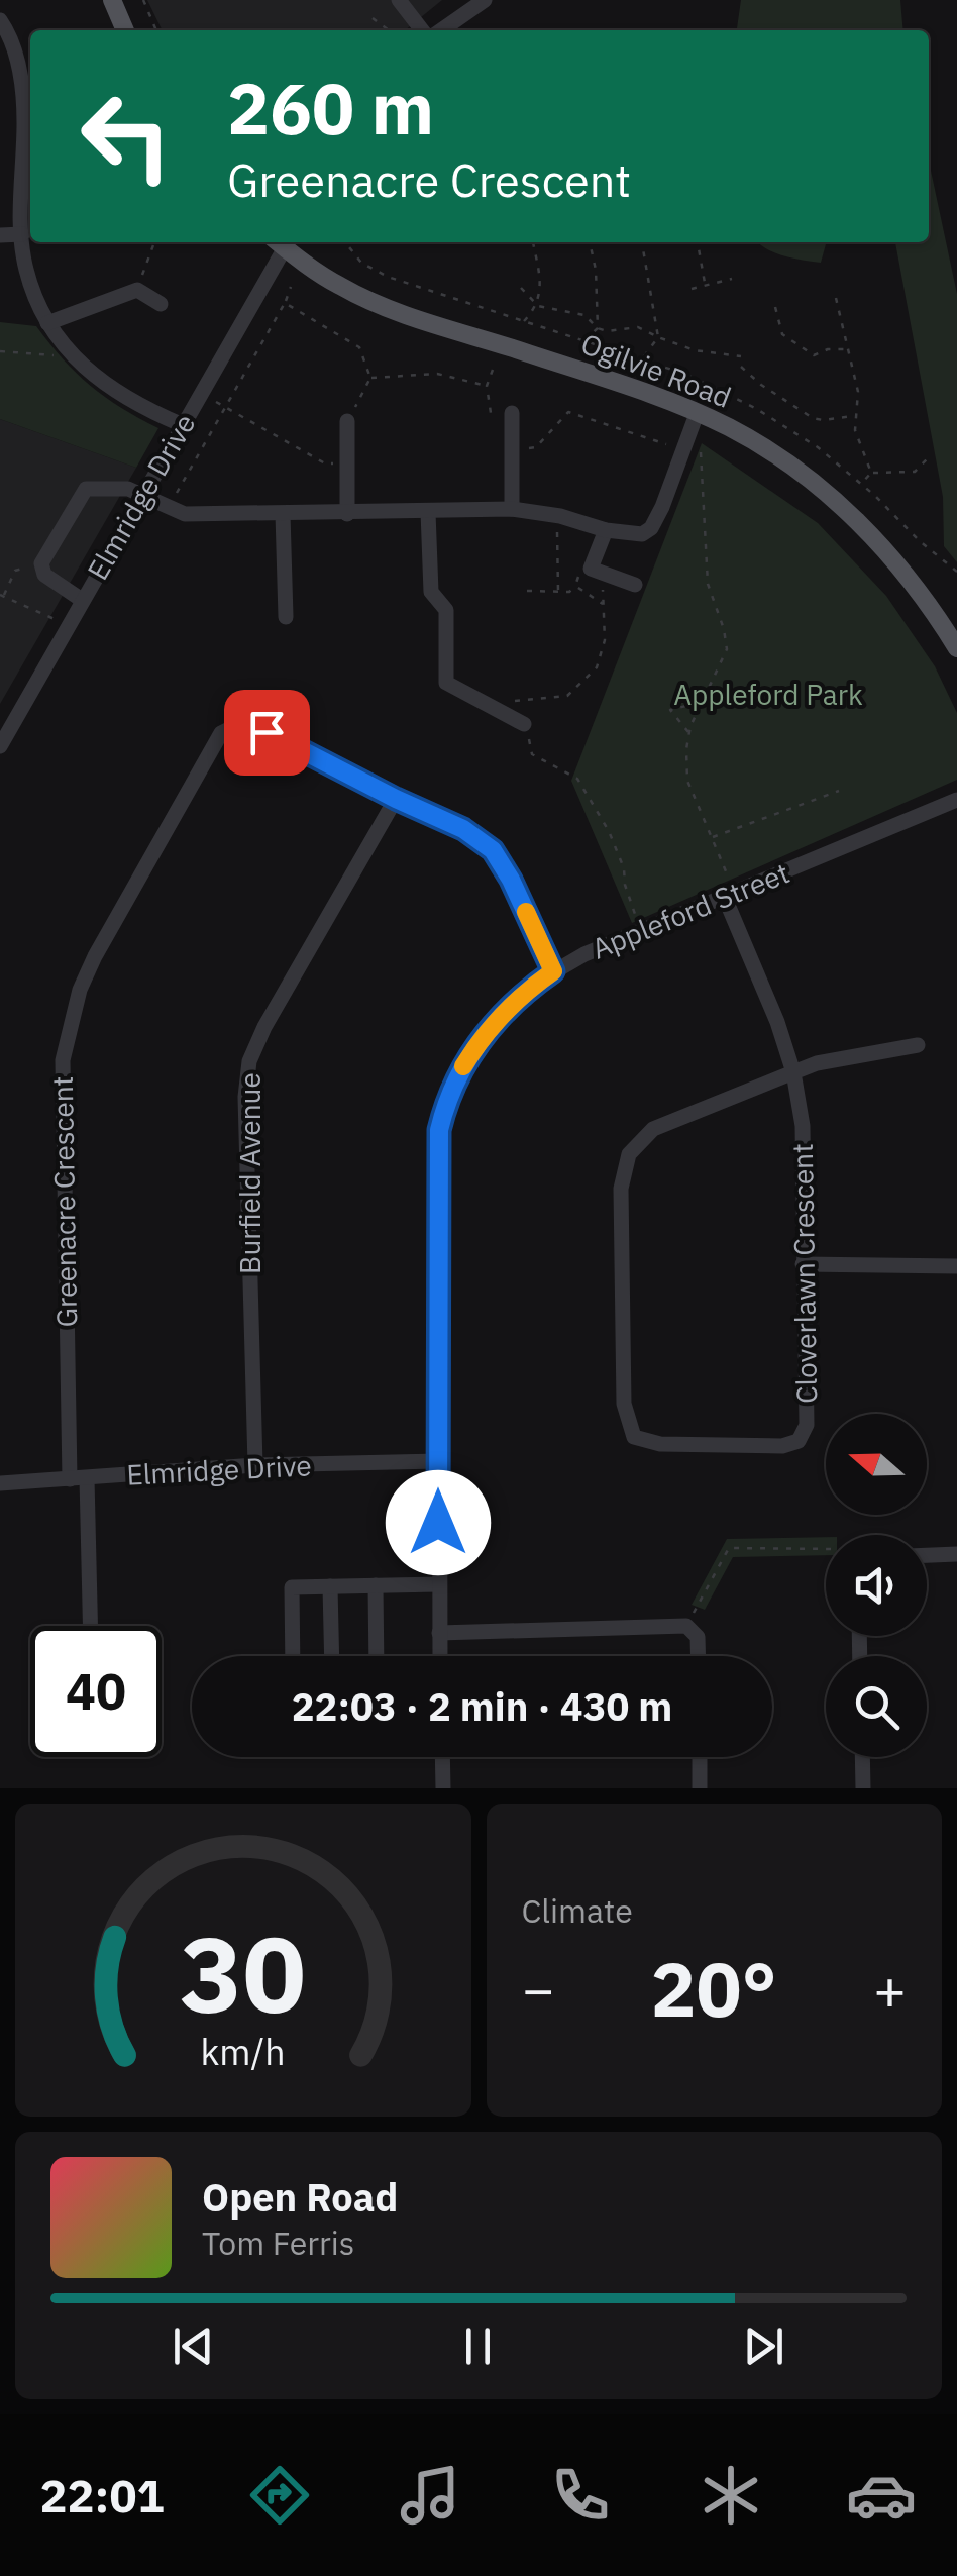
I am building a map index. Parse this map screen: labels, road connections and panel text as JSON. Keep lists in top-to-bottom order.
{
  "streets": {
    "main road": ["Ogilvie Road"],
    "street": [
      "Elmridge Drive",
      "Appleford Street",
      "Burfield Avenue",
      "Greenacre Crescent",
      "Cloverlawn Crescent"
    ]
  },
  "crossings": [
    ["Elmridge Drive", "Appleford Street"],
    ["Elmridge Drive", "Burfield Avenue"],
    ["Elmridge Drive", "Greenacre Crescent"],
    ["Appleford Street", "Greenacre Crescent"],
    ["Appleford Street", "Cloverlawn Crescent"],
    ["Burfield Avenue", "Greenacre Crescent"]
  ],
  "parks": ["Appleford Park"],
  "north": "left",
  "page": {
    "turn": ["260 m", "Greenacre Crescent"],
    "limit": "40",
    "trip": "22:03 · 2 min · 430 m",
    "tile": "Climate",
    "heat": ["−", "20°", "+"],
    "song": ["Open Road", "Tom Ferris"],
    "tabs": "22:01",
    "gauge": ["30", "km/h"]
  }
}
